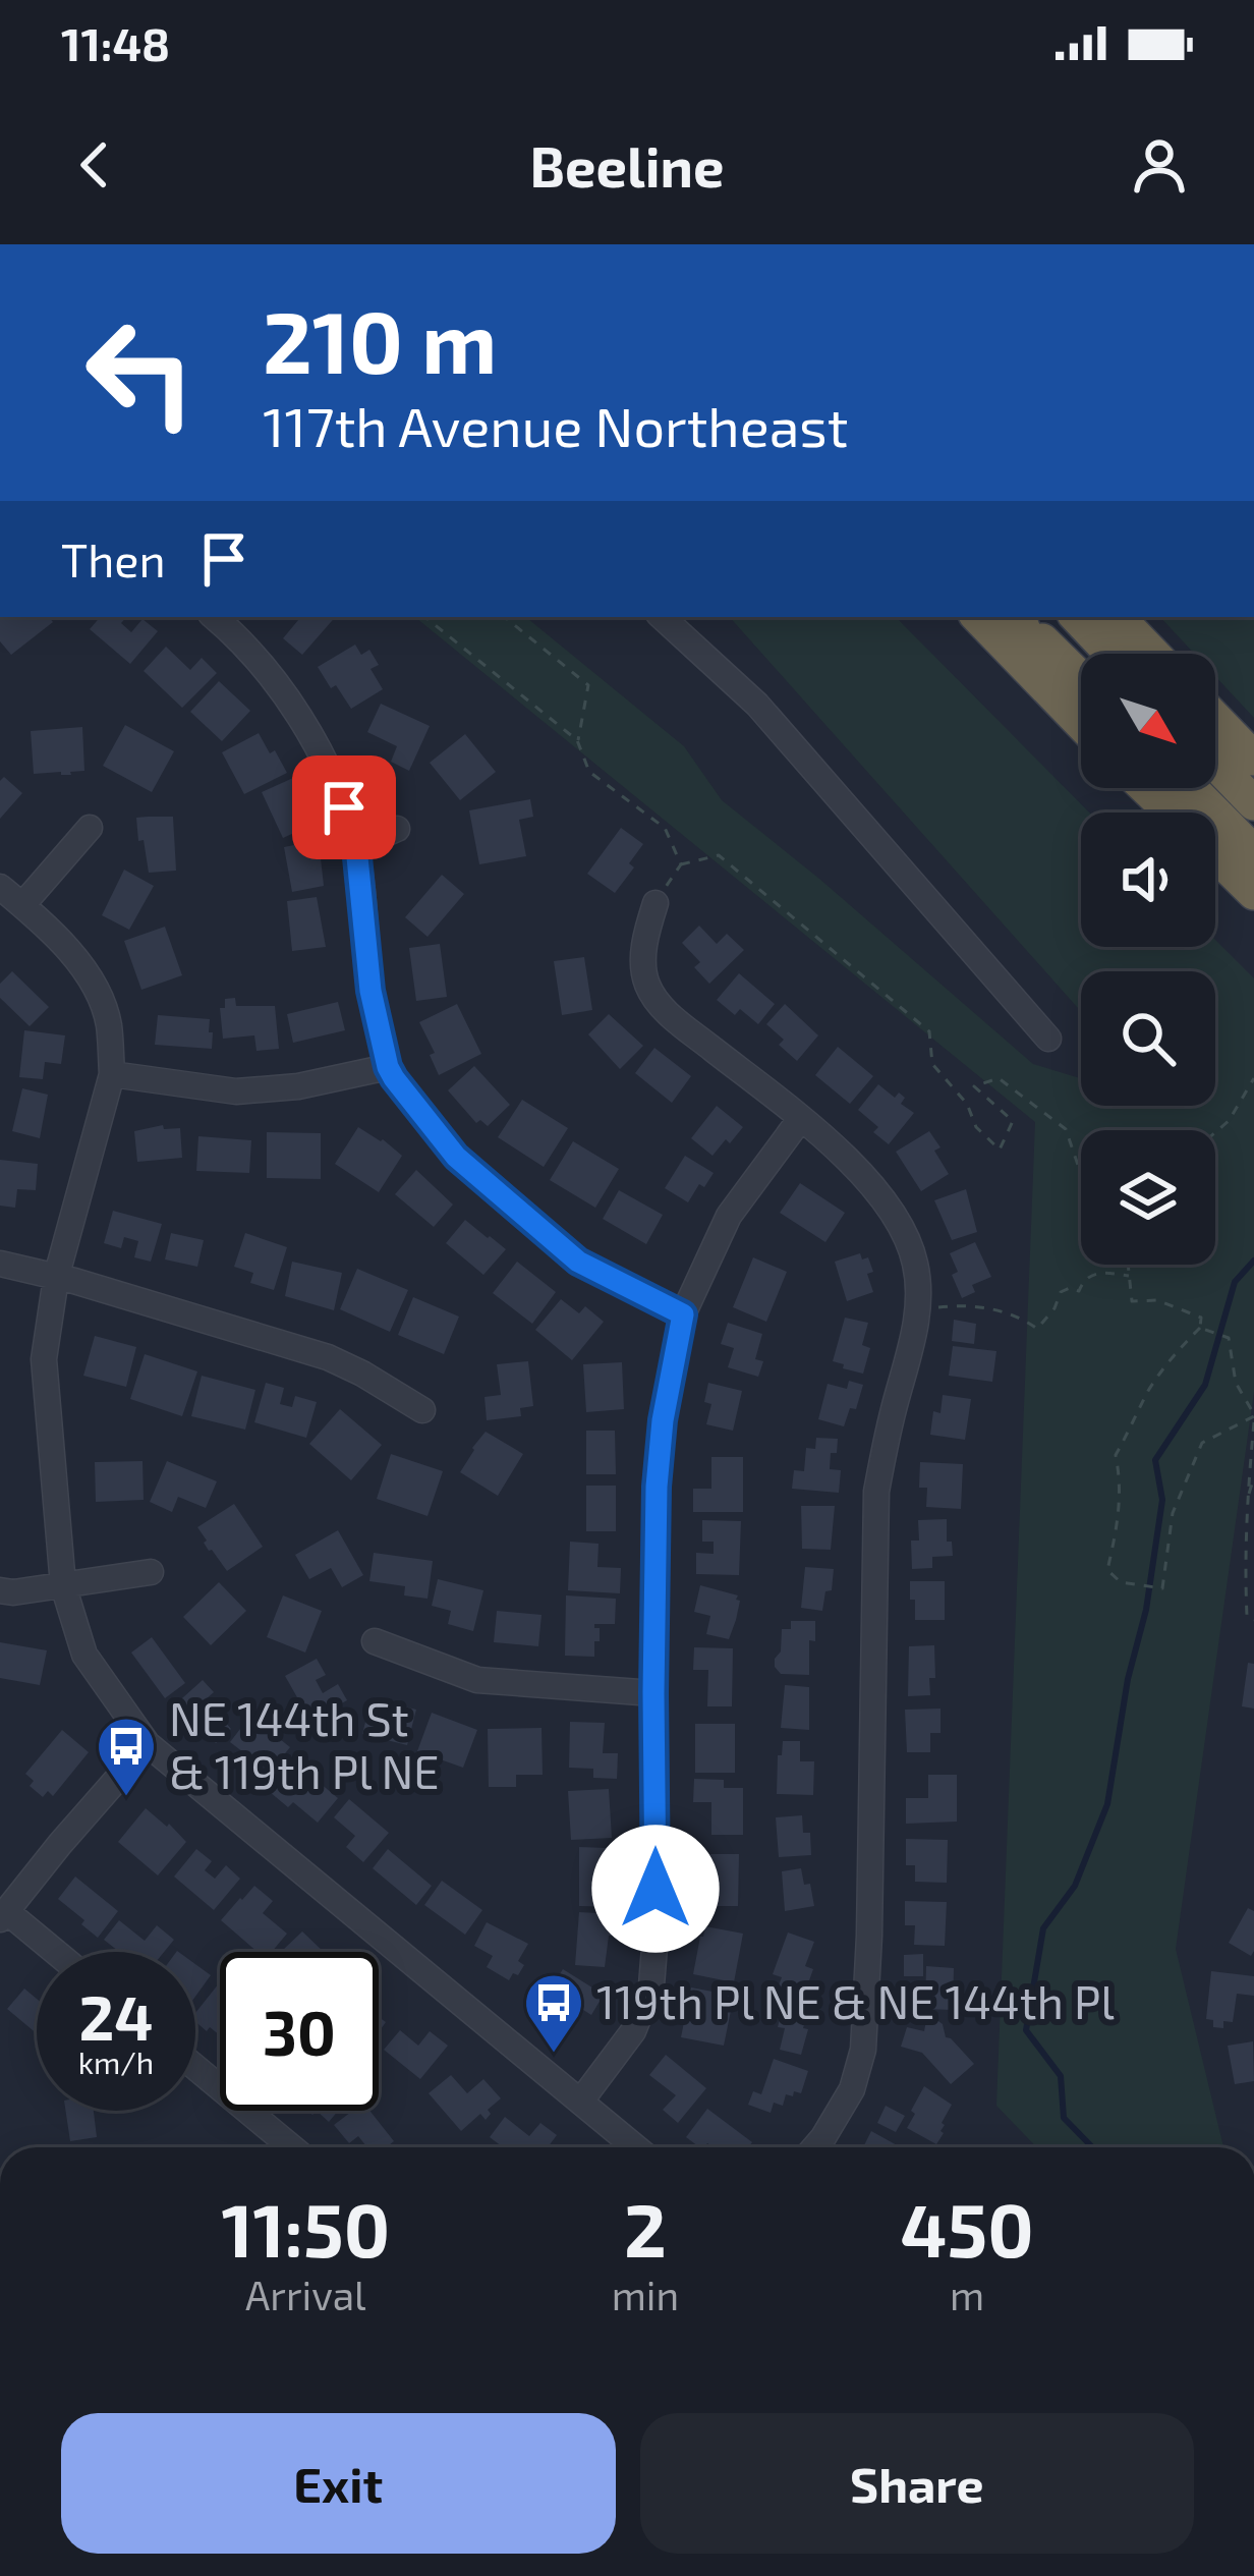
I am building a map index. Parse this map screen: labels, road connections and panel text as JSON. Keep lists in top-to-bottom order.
{
  "places": {
    "bus stop": ["NE 144th St & 119th Pl NE", "119th Pl NE & NE 144th Pl"]
  },
  "north": "bottom right",
  "page": {
    "status": "11:48",
    "header": "Beeline",
    "turn": ["210 m", "117th Avenue Northeast"],
    "then": "Then",
    "speed": "24 km/h",
    "limit": "30",
    "eta": [
      "11:50",
      "Arrival",
      "2",
      "min",
      "450",
      "m"
    ],
    "buttons": ["Exit", "Share"]
  }
}
